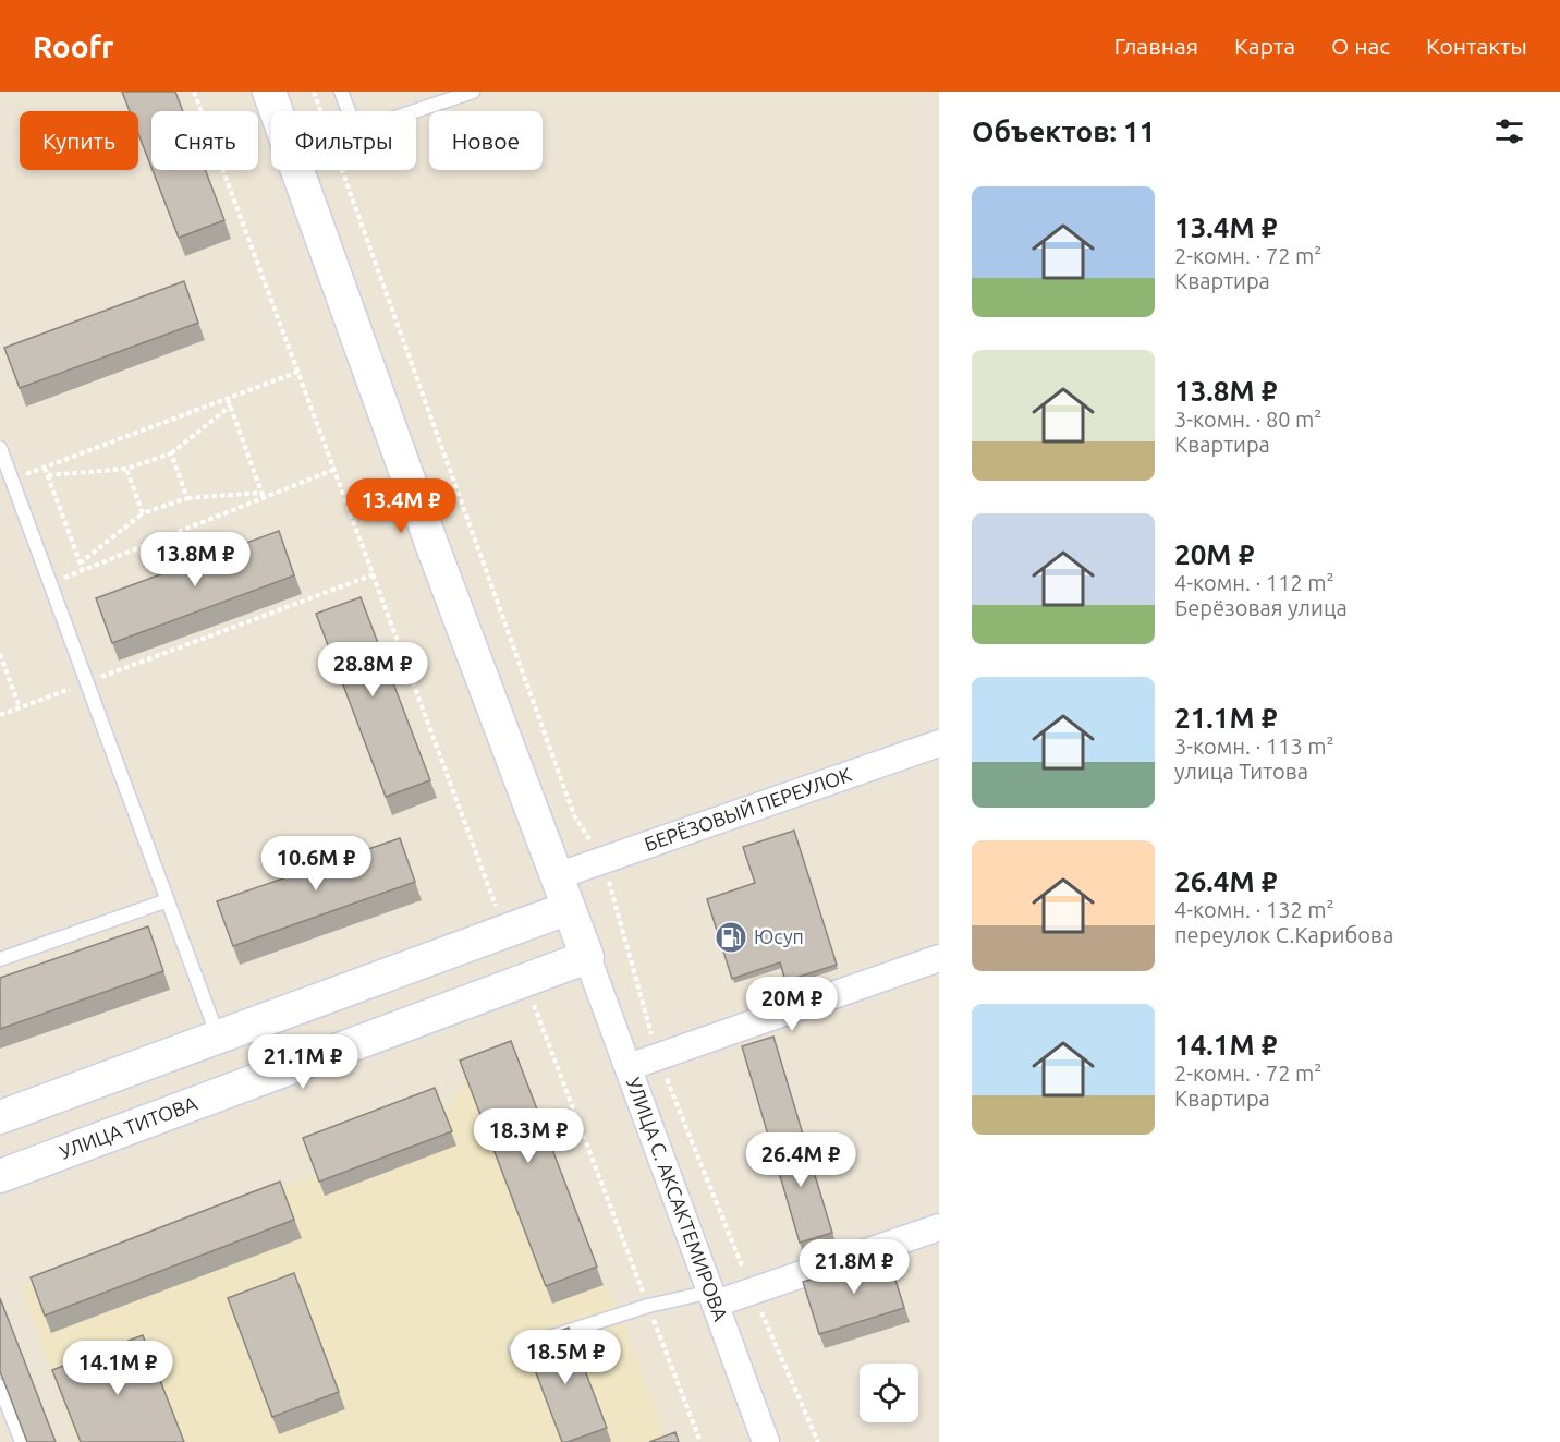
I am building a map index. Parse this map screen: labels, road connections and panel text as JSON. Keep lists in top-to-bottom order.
{
  "streets": {
    "street": ["БЕРЁЗОВЫЙ ПЕРЕУЛОК", "УЛИЦА ТИТОВА", "УЛИЦА С. АКСАКТЕМИРОВА"]
  },
  "crossings": [
    ["УЛИЦА ТИТОВА", "УЛИЦА С. АКСАКТЕМИРОВА"]
  ],
  "places": {
    "fuel station": ["Юсуп"]
  },
  "page": {
    "header": "Roofr",
    "nav": [
      "Главная",
      "Карта",
      "О нас",
      "Контакты"
    ],
    "heading": "Объектов: 11",
    "chip": [
      "Купить",
      "Снять",
      "Фильтры",
      "Новое"
    ],
    "list": [
      {
        "name": "13.4M ₽",
        "note": "2-комн. · 72 m² · Квартира"
      },
      {
        "name": "13.8M ₽",
        "note": "3-комн. · 80 m² · Квартира"
      },
      {
        "name": "20M ₽",
        "note": "4-комн. · 112 m² · Берёзовая улица"
      },
      {
        "name": "21.1M ₽",
        "note": "3-комн. · 113 m² · улица Титова"
      },
      {
        "name": "26.4M ₽",
        "note": "4-комн. · 132 m² · переулок С.Карибова"
      },
      {
        "name": "14.1M ₽",
        "note": "2-комн. · 72 m² · Квартира"
      }
    ],
    "price": [
      "13.4M ₽",
      "13.8M ₽",
      "28.8M ₽",
      "10.6M ₽",
      "20M ₽",
      "21.1M ₽",
      "18.3M ₽",
      "26.4M ₽",
      "21.8M ₽",
      "18.5M ₽",
      "14.1M ₽"
    ]
  }
}
